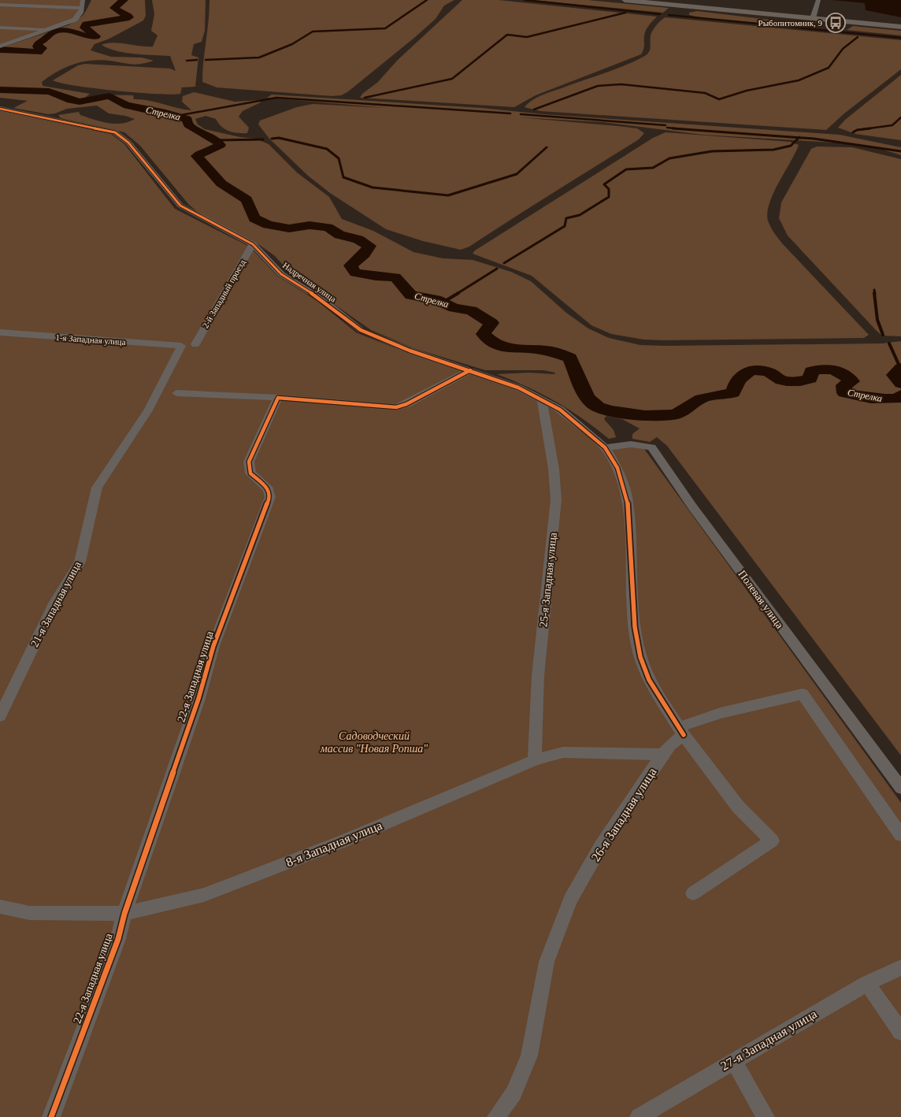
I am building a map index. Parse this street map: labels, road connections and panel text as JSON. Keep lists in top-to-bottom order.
{
  "streets": {
    "street": [
      "Надречная улица",
      "2-й Западный проезд",
      "1-я Западная улица",
      "25-я Западная улица",
      "Полевая улица",
      "21-я Западная улица",
      "22-я Западная улица",
      "26-я Западная улица",
      "8-я Западная улица",
      "27-я Западная улица"
    ]
  },
  "crossings": [
    ["Надречная улица", "2-й Западный проезд"],
    ["Надречная улица", "25-я Западная улица"],
    ["Надречная улица", "Полевая улица"],
    ["Надречная улица", "26-я Западная улица"],
    ["1-я Западная улица", "21-я Западная улица"],
    ["25-я Западная улица", "8-я Западная улица"],
    ["22-я Западная улица", "8-я Западная улица"],
    ["26-я Западная улица", "8-я Западная улица"]
  ],
  "water": ["Стрелка"],
  "parks": ["Садоводческий массив \"Новая Ропша\""],
  "places": {
    "bus stop": ["Рыбопитомник, 9"]
  }
}
